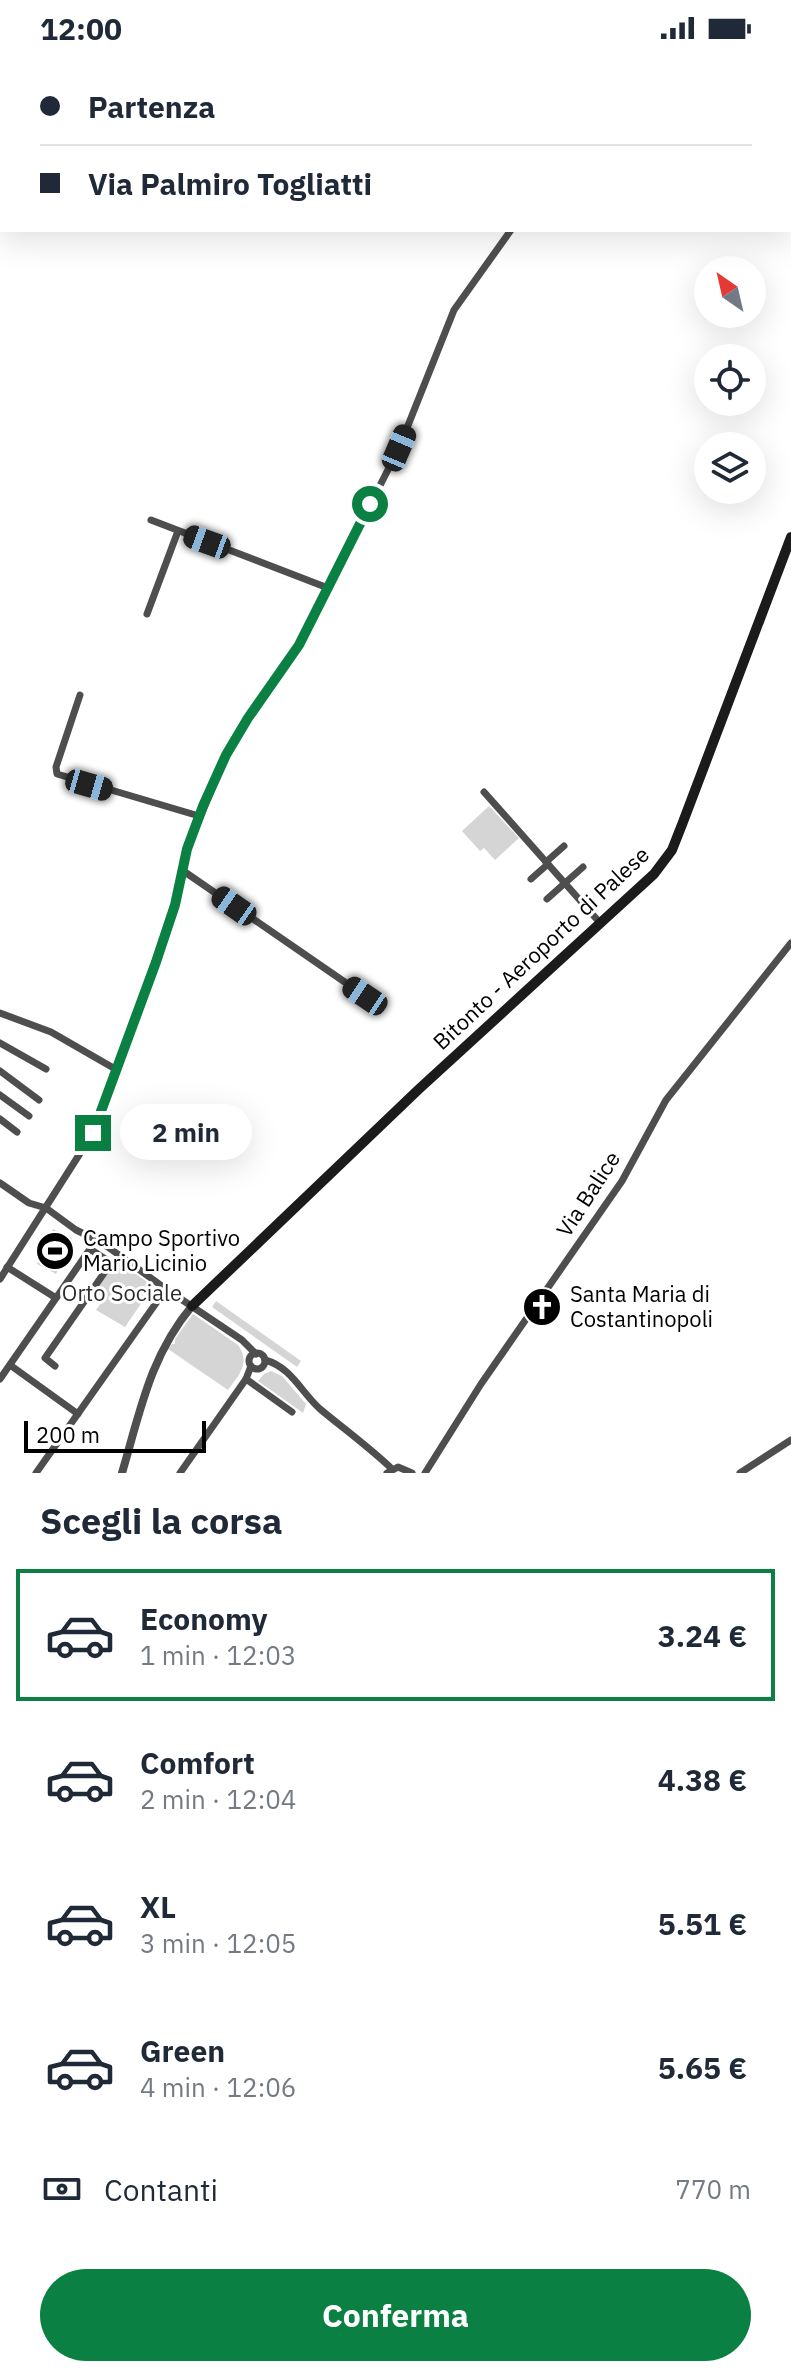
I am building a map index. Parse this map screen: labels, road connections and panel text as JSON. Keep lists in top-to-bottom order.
{
  "streets": {
    "main road": ["Bitonto - Aeroporto di Palese"],
    "street": ["Via Balice"]
  },
  "parks": ["Orto Sociale"],
  "places": {
    "sports": ["Campo Sportivo Mario Licinio"],
    "church": ["Santa Maria di Costantinopoli"]
  },
  "scale_bar": "200 m",
  "north": "top left",
  "page": {
    "status": "12:00",
    "banner": ["Partenza", "Via Palmiro Togliatti"],
    "bubble": "2 min",
    "scale": "200 m",
    "heading": "Scegli la corsa",
    "list": [
      {
        "name": "Economy",
        "note": "1 min · 12:03",
        "value": "3.24 €"
      },
      {
        "name": "Comfort",
        "note": "2 min · 12:04",
        "value": "4.38 €"
      },
      {
        "name": "XL",
        "note": "3 min · 12:05",
        "value": "5.51 €"
      },
      {
        "name": "Green",
        "note": "4 min · 12:06",
        "value": "5.65 €"
      }
    ],
    "pay": ["Contanti", "770 m"],
    "buttons": "Conferma"
  }
}
